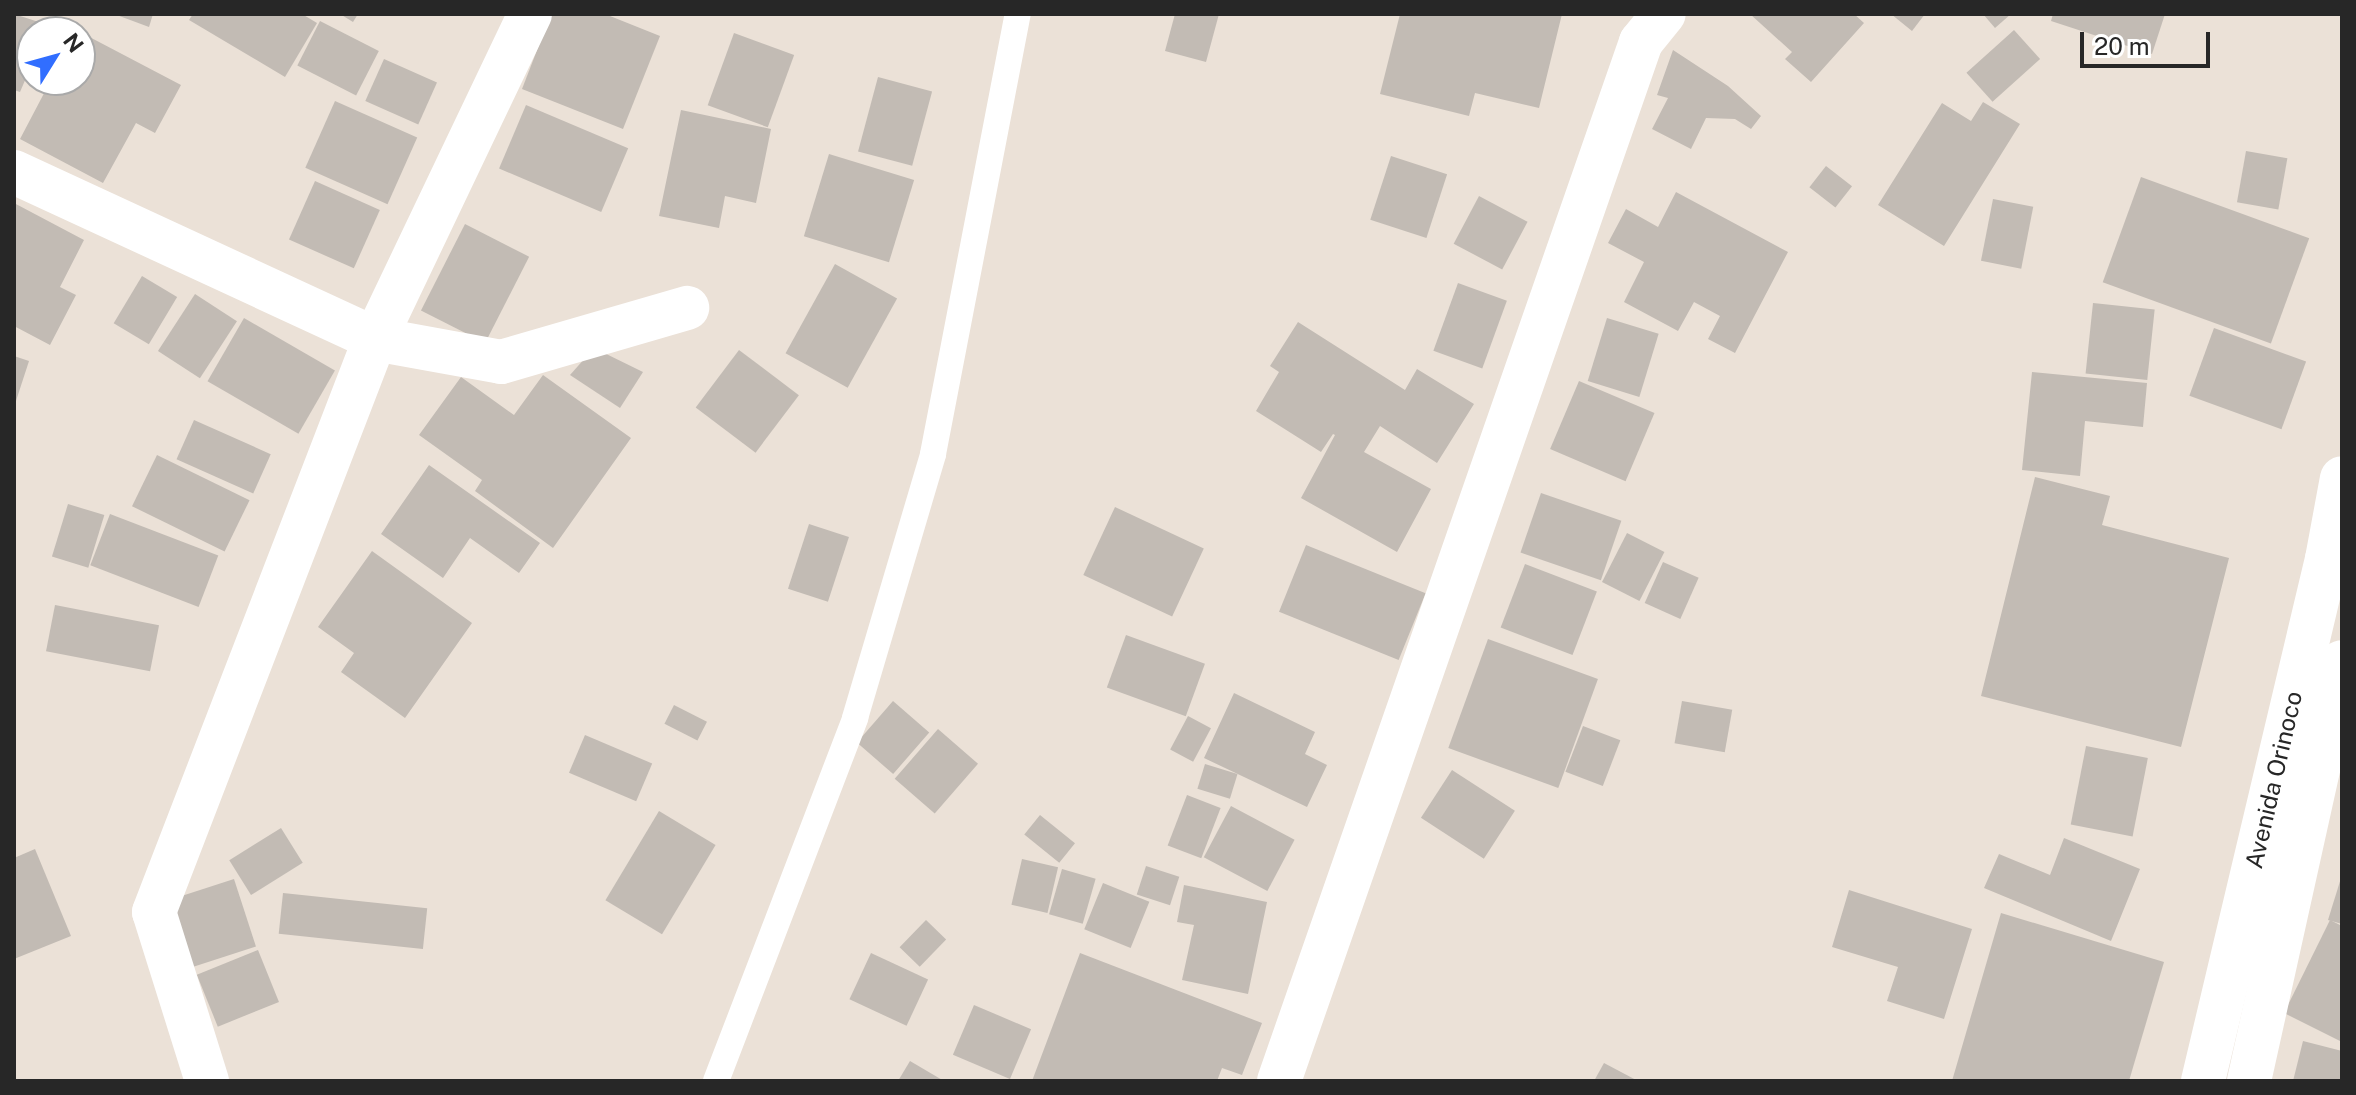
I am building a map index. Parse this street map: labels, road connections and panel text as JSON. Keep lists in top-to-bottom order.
{
  "streets": {
    "street": ["Avenida Orinoco"]
  },
  "scale_bar": "20 m",
  "north": "top right"
}
